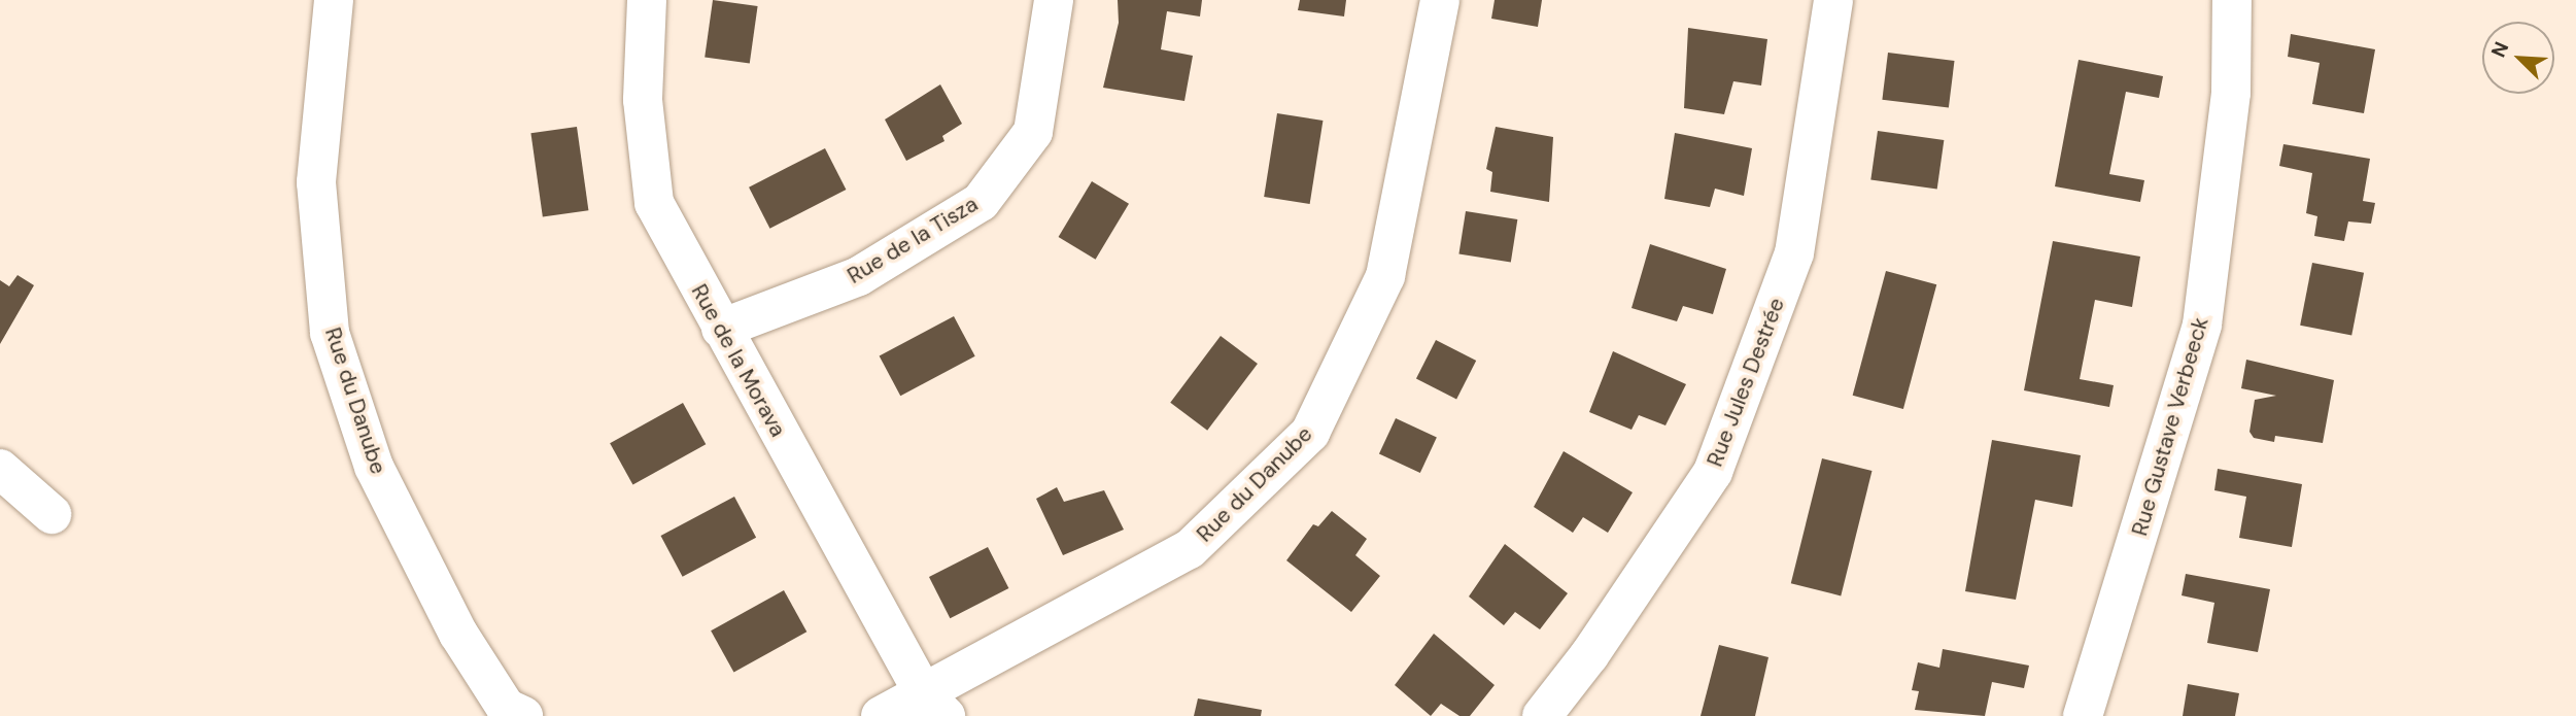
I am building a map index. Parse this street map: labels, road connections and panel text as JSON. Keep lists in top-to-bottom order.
{
  "streets": {
    "street": [
      "Rue de la Tisza",
      "Rue de la Morava",
      "Rue Jules Destrée",
      "Rue du Danube",
      "Rue Gustave Verbeeck"
    ]
  },
  "crossings": [
    ["Rue de la Tisza", "Rue de la Morava"],
    ["Rue de la Morava", "Rue du Danube"]
  ],
  "north": "top left"
}
